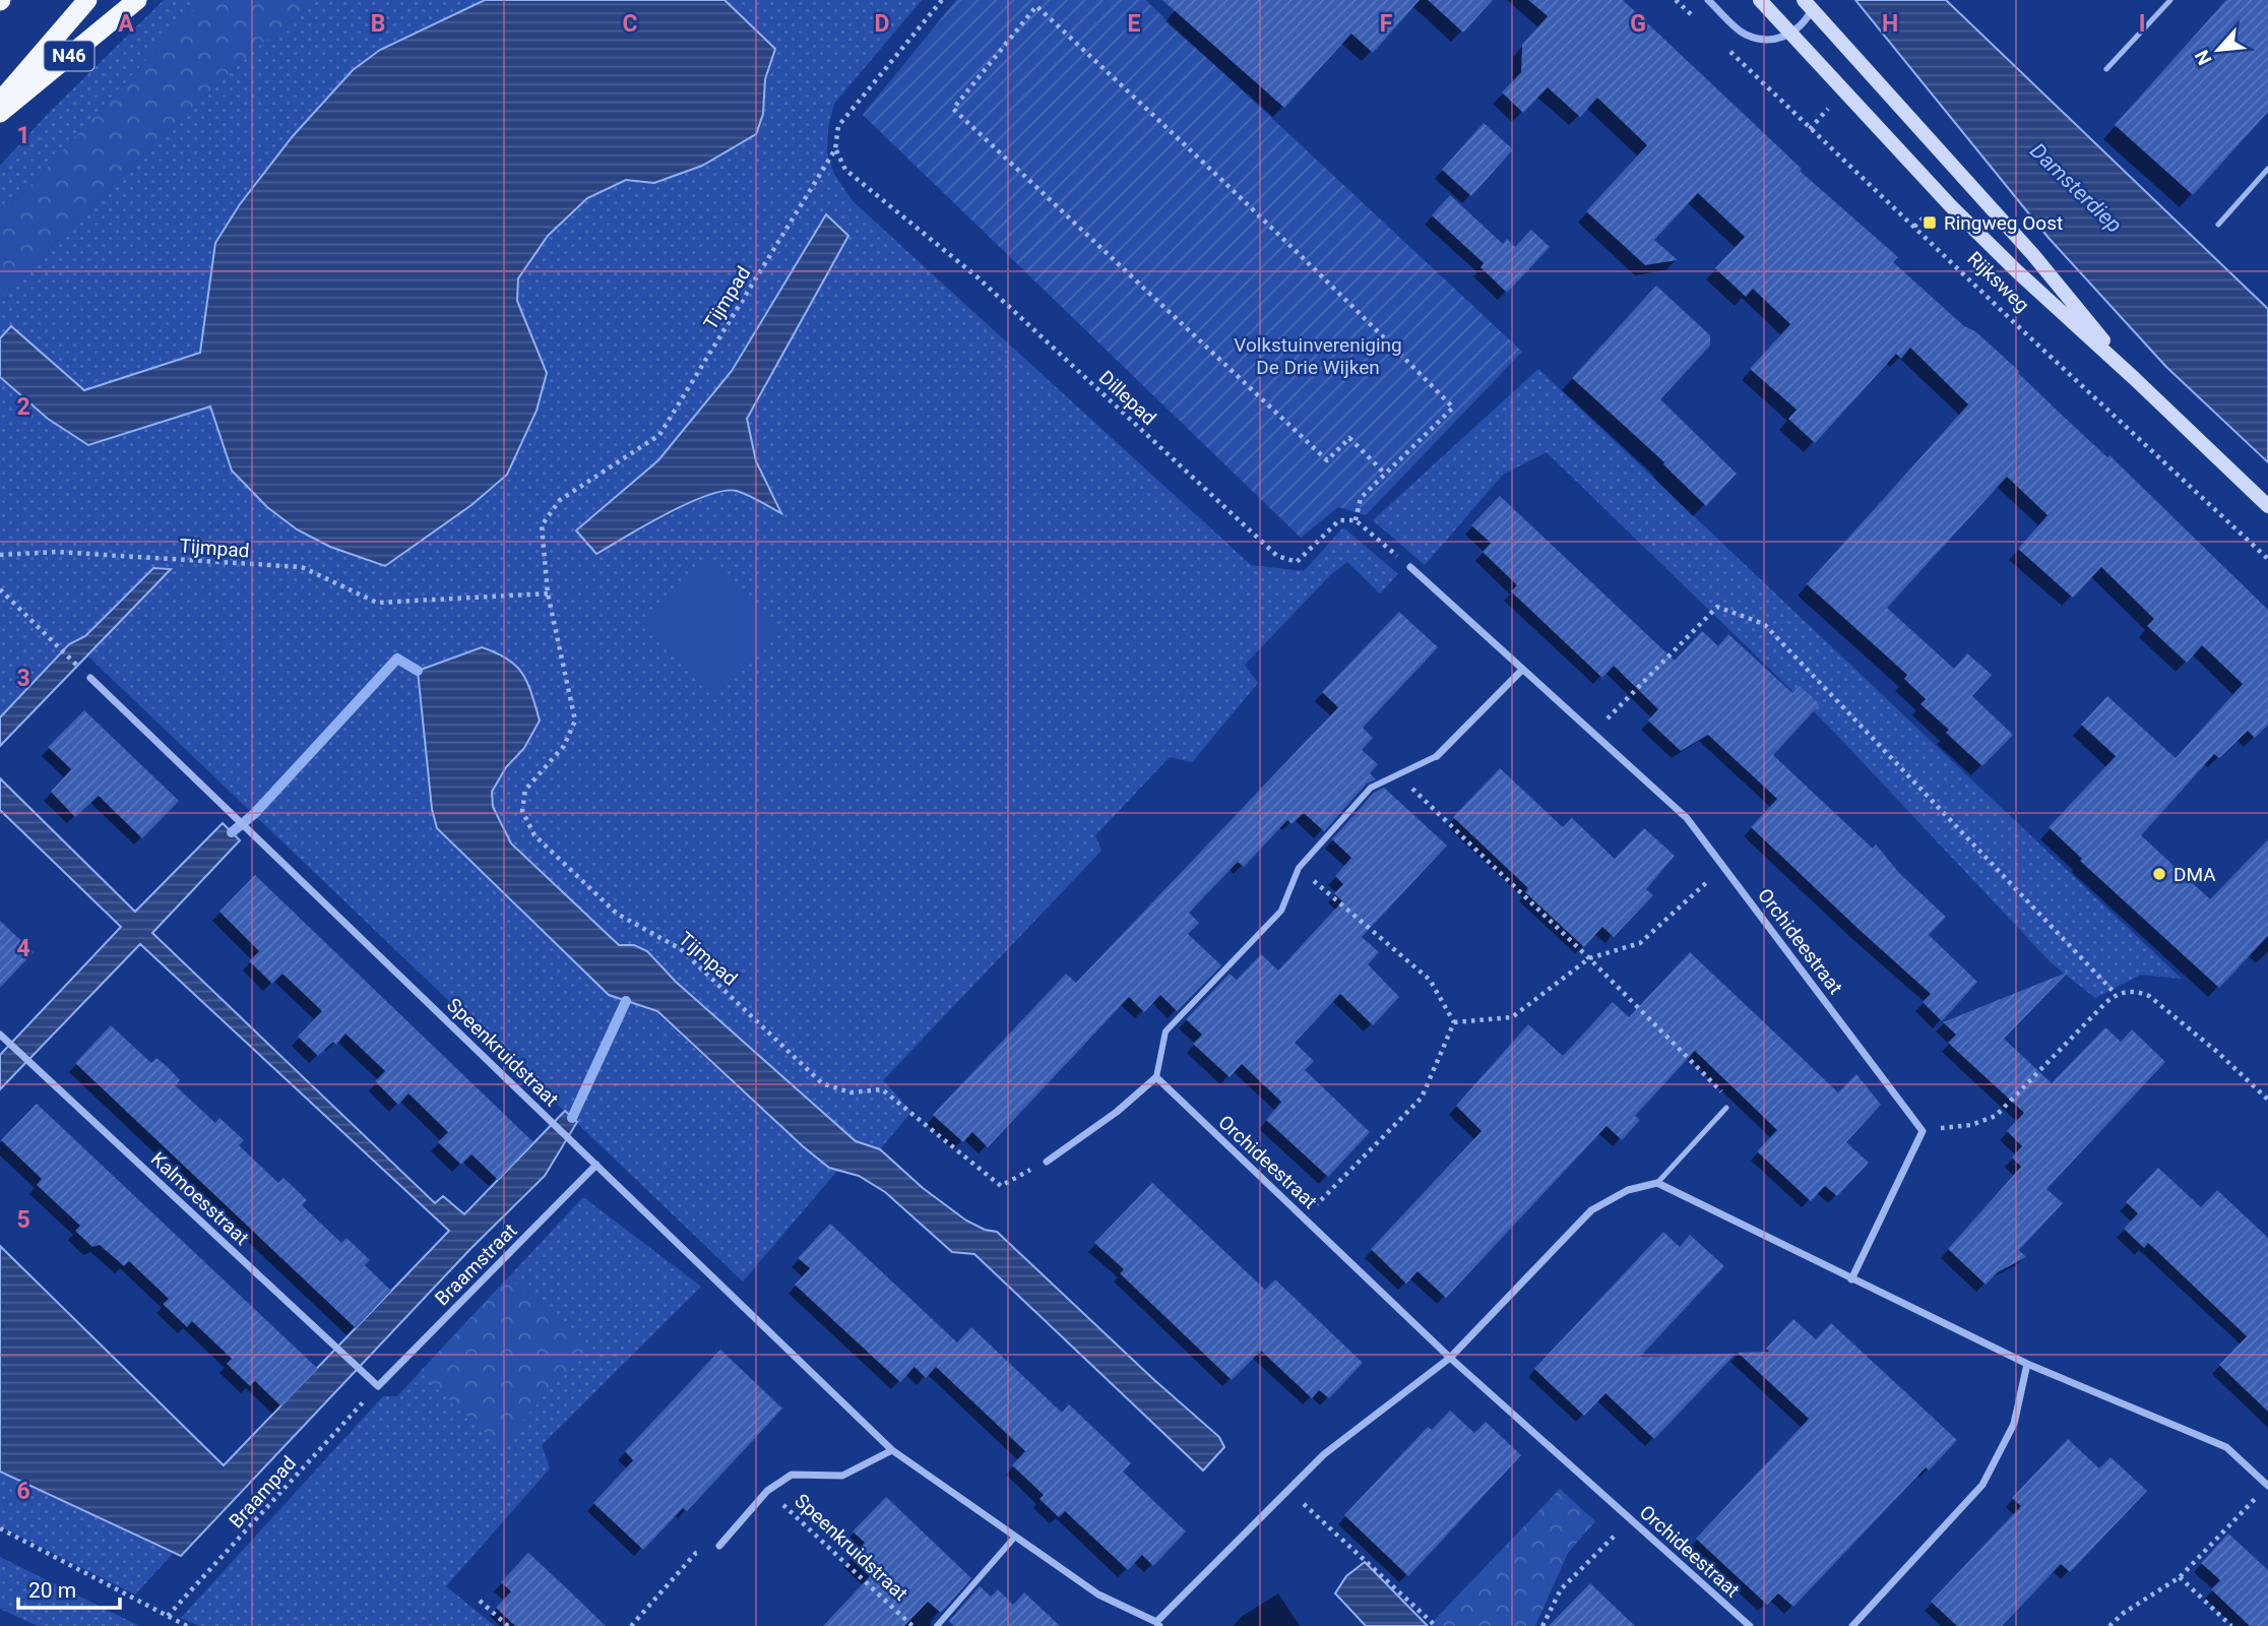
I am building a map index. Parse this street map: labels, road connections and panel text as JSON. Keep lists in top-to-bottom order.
{
  "streets": {
    "highway": ["N46"],
    "main road": ["Rijksweg"],
    "street": [
      "Orchideestraat",
      "Speenkruidstraat",
      "Kalmoesstraat",
      "Braamstraat"
    ],
    "path": ["Tijmpad", "Dillepad", "Braampad"]
  },
  "crossings": [
    ["Tijmpad", "Dillepad"],
    ["Speenkruidstraat", "Braamstraat"],
    ["Kalmoesstraat", "Braamstraat"],
    ["Kalmoesstraat", "Braampad"],
    ["Braamstraat", "Braampad"]
  ],
  "water": ["Damsterdiep"],
  "parks": ["Volkstuinvereniging De Drie Wijken"],
  "places": {
    "transit": ["Ringweg Oost"],
    "other": ["DMA"]
  },
  "scale_bar": "20 m",
  "north": "bottom left",
  "grid": {
    "columns": [
      "A",
      "B",
      "C",
      "D",
      "E",
      "F",
      "G",
      "H",
      "I"
    ],
    "rows": [
      "1",
      "2",
      "3",
      "4",
      "5",
      "6"
    ]
  }
}
